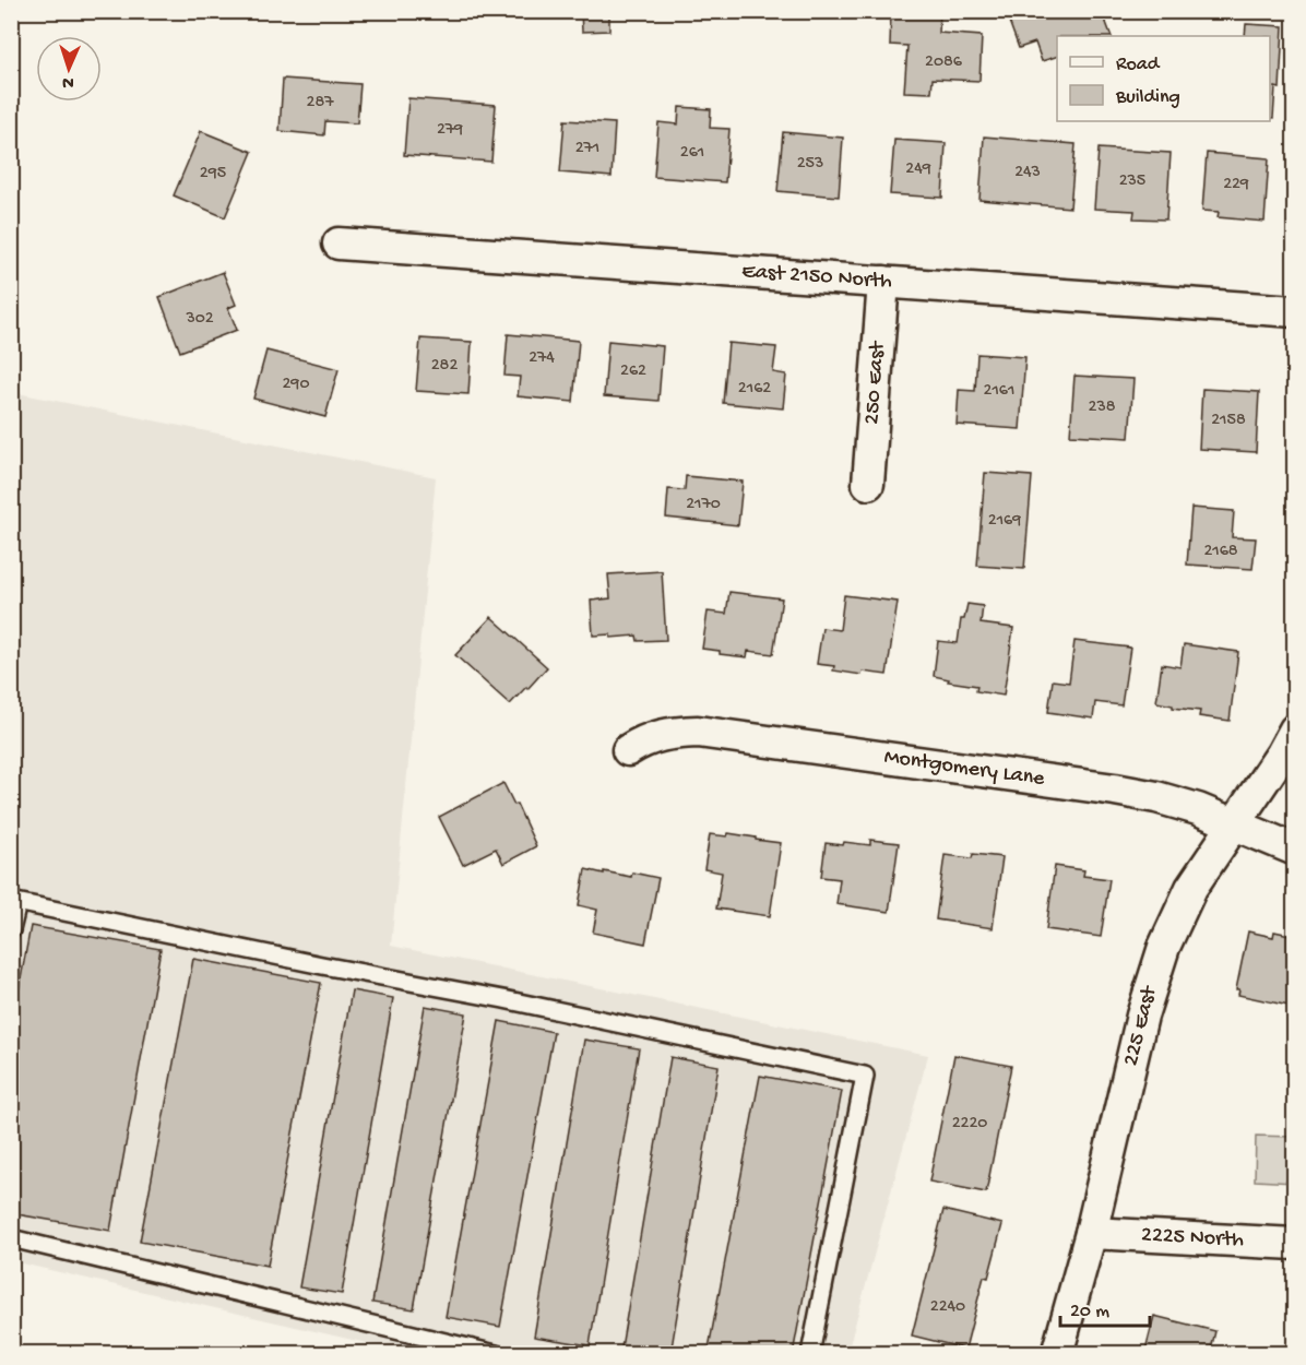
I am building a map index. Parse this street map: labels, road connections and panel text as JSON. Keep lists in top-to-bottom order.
{
  "streets": {
    "street": [
      "East 2150 North",
      "250 East",
      "Montgomery Lane",
      "225 East",
      "2225 North"
    ]
  },
  "crossings": [
    ["East 2150 North", "250 East"],
    ["Montgomery Lane", "225 East"],
    ["225 East", "2225 North"]
  ],
  "house_numbers": [
    "2086",
    "287",
    "279",
    "271",
    "261",
    "253",
    "249",
    "243",
    "295",
    "235",
    "229",
    "302",
    "274",
    "282",
    "262",
    "290",
    "2162",
    "2161",
    "238",
    "2158",
    "2170",
    "2169",
    "2168",
    "2220",
    "2240"
  ],
  "legend": ["Road", "Building"],
  "scale_bar": "20 m",
  "north": "bottom"
}
